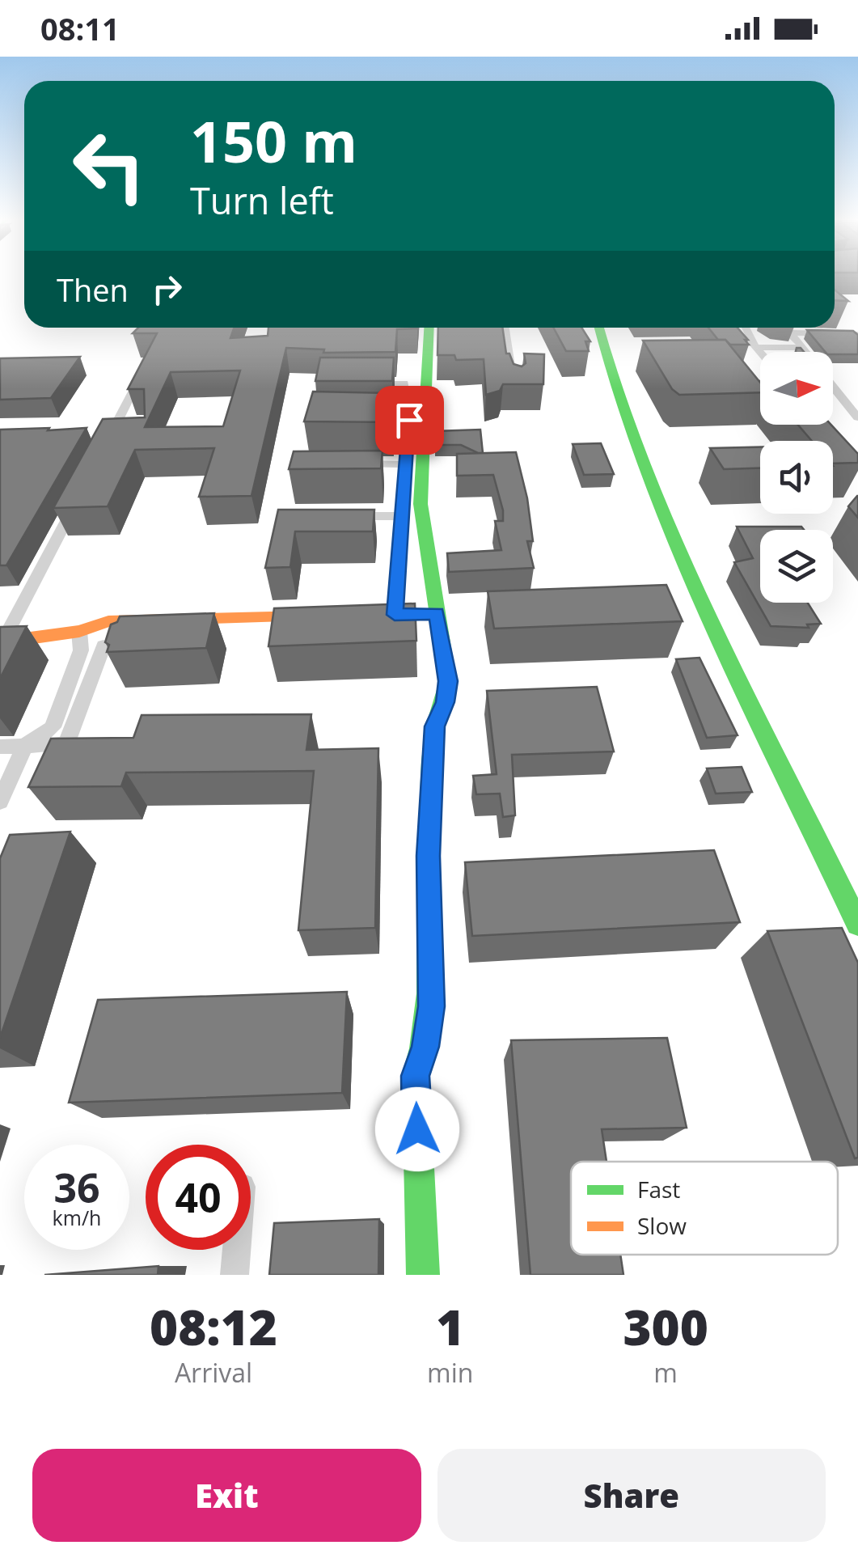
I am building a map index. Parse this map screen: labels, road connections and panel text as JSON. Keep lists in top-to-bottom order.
{
  "legend": ["Fast", "Slow"],
  "north": "right",
  "page": {
    "status": "08:11",
    "turn": ["150 m", "Turn left"],
    "then": "Then",
    "speed": "36 km/h",
    "limit": "40",
    "eta": [
      "08:12",
      "Arrival",
      "1",
      "min",
      "300",
      "m"
    ],
    "buttons": ["Exit", "Share"]
  }
}
